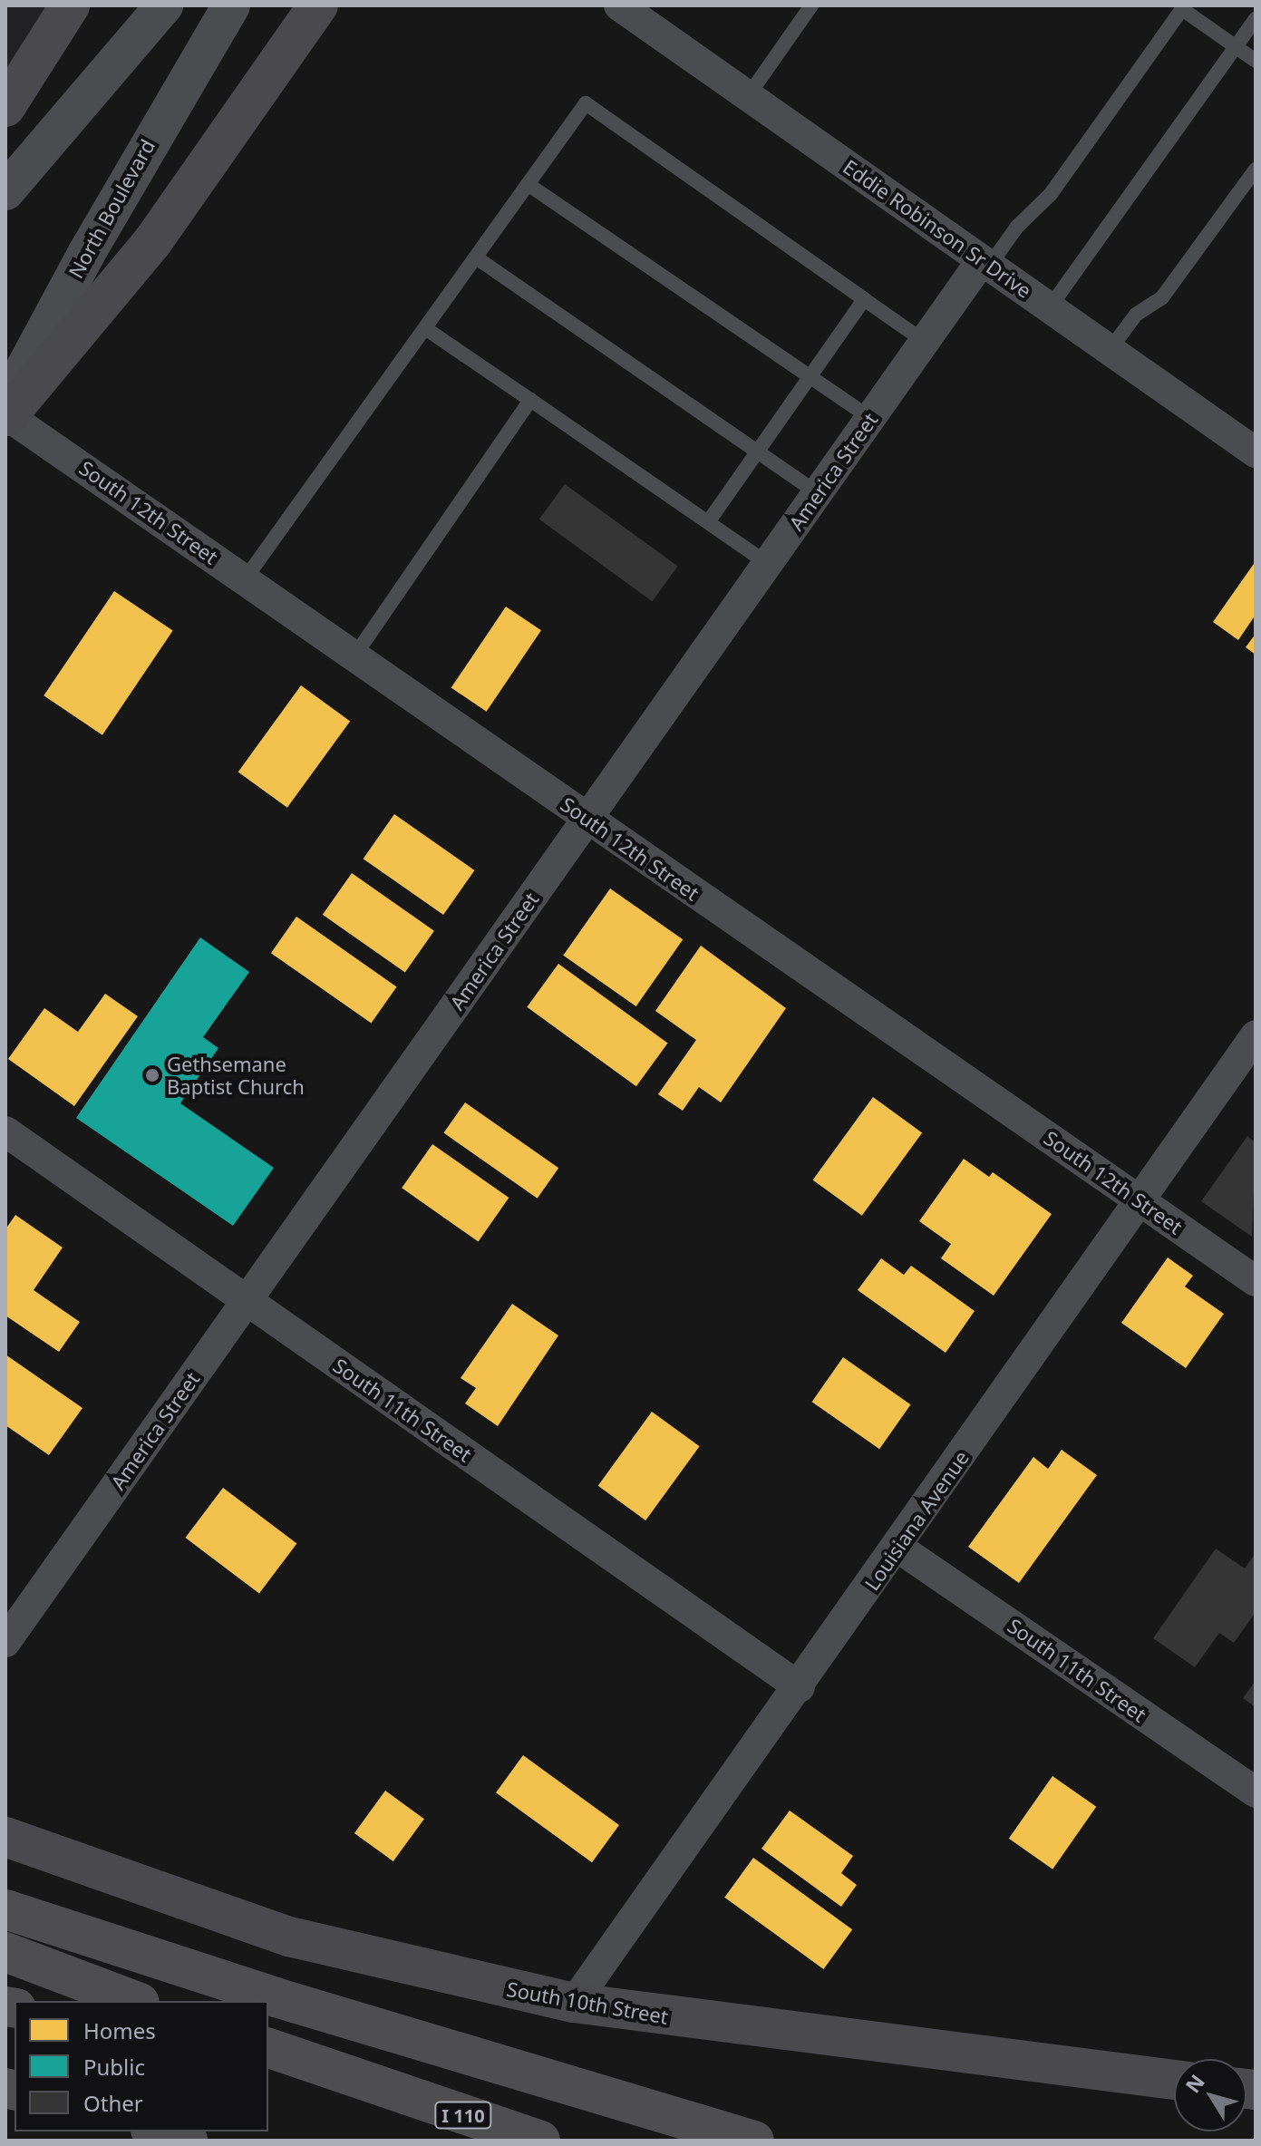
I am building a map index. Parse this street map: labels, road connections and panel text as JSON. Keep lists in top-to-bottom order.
{
  "streets": {
    "highway": ["I 110"],
    "main road": ["South 10th Street"],
    "street": [
      "North Boulevard",
      "Eddie Robinson Sr Drive",
      "America Street",
      "South 12th Street",
      "South 11th Street",
      "Louisiana Avenue"
    ]
  },
  "crossings": [
    ["North Boulevard", "South 12th Street"],
    ["Eddie Robinson Sr Drive", "America Street"],
    ["America Street", "South 12th Street"],
    ["America Street", "South 11th Street"],
    ["South 12th Street", "Louisiana Avenue"],
    ["South 11th Street", "Louisiana Avenue"],
    ["Louisiana Avenue", "South 10th Street"]
  ],
  "places": ["Gethsemane Baptist Church"],
  "legend": ["Homes", "Public", "Other"],
  "north": "top left"
}
